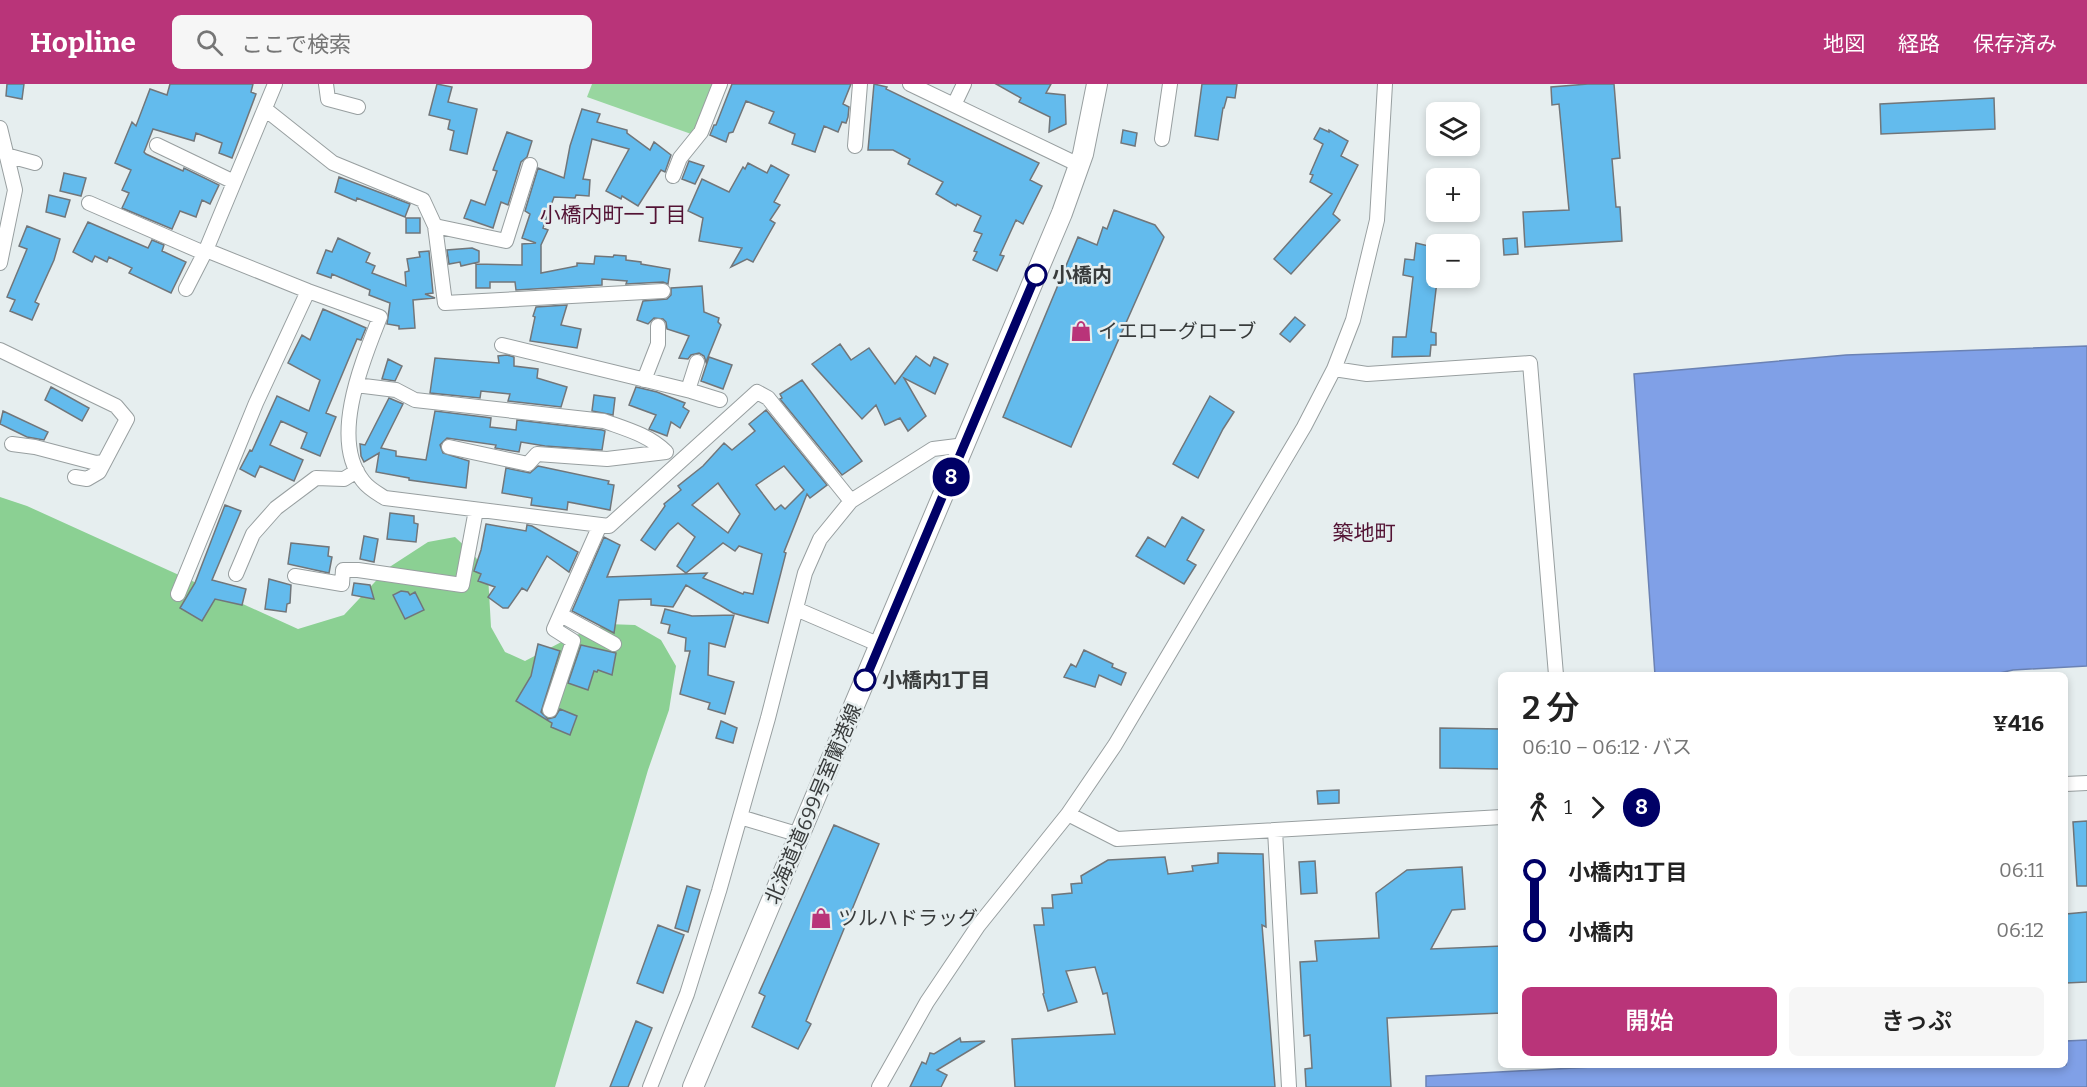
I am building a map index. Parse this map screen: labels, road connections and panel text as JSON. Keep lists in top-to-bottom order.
{
  "streets": {
    "main road": ["北海道道699号室蘭港線"]
  },
  "districts": ["小橋内町一丁目", "築地町"],
  "places": {
    "other": ["小橋内", "小橋内1丁目"],
    "shop": ["イエローグローブ", "ツルハドラッグ"]
  },
  "lines": ["bus line 8"],
  "page": {
    "header": "Hopline",
    "search": "ここで検索",
    "nav": ["地図", "経路", "保存済み"],
    "on_map": "8",
    "map_buttons": ["+", "−"],
    "heading": ["2 分", "06:10 – 06:12 · バス", "¥416"],
    "legs": ["1", "8"],
    "list": [
      {
        "name": "小橋内1丁目",
        "value": "06:11"
      },
      {
        "name": "小橋内",
        "value": "06:12"
      }
    ],
    "buttons": ["開始", "きっぷ"]
  }
}
